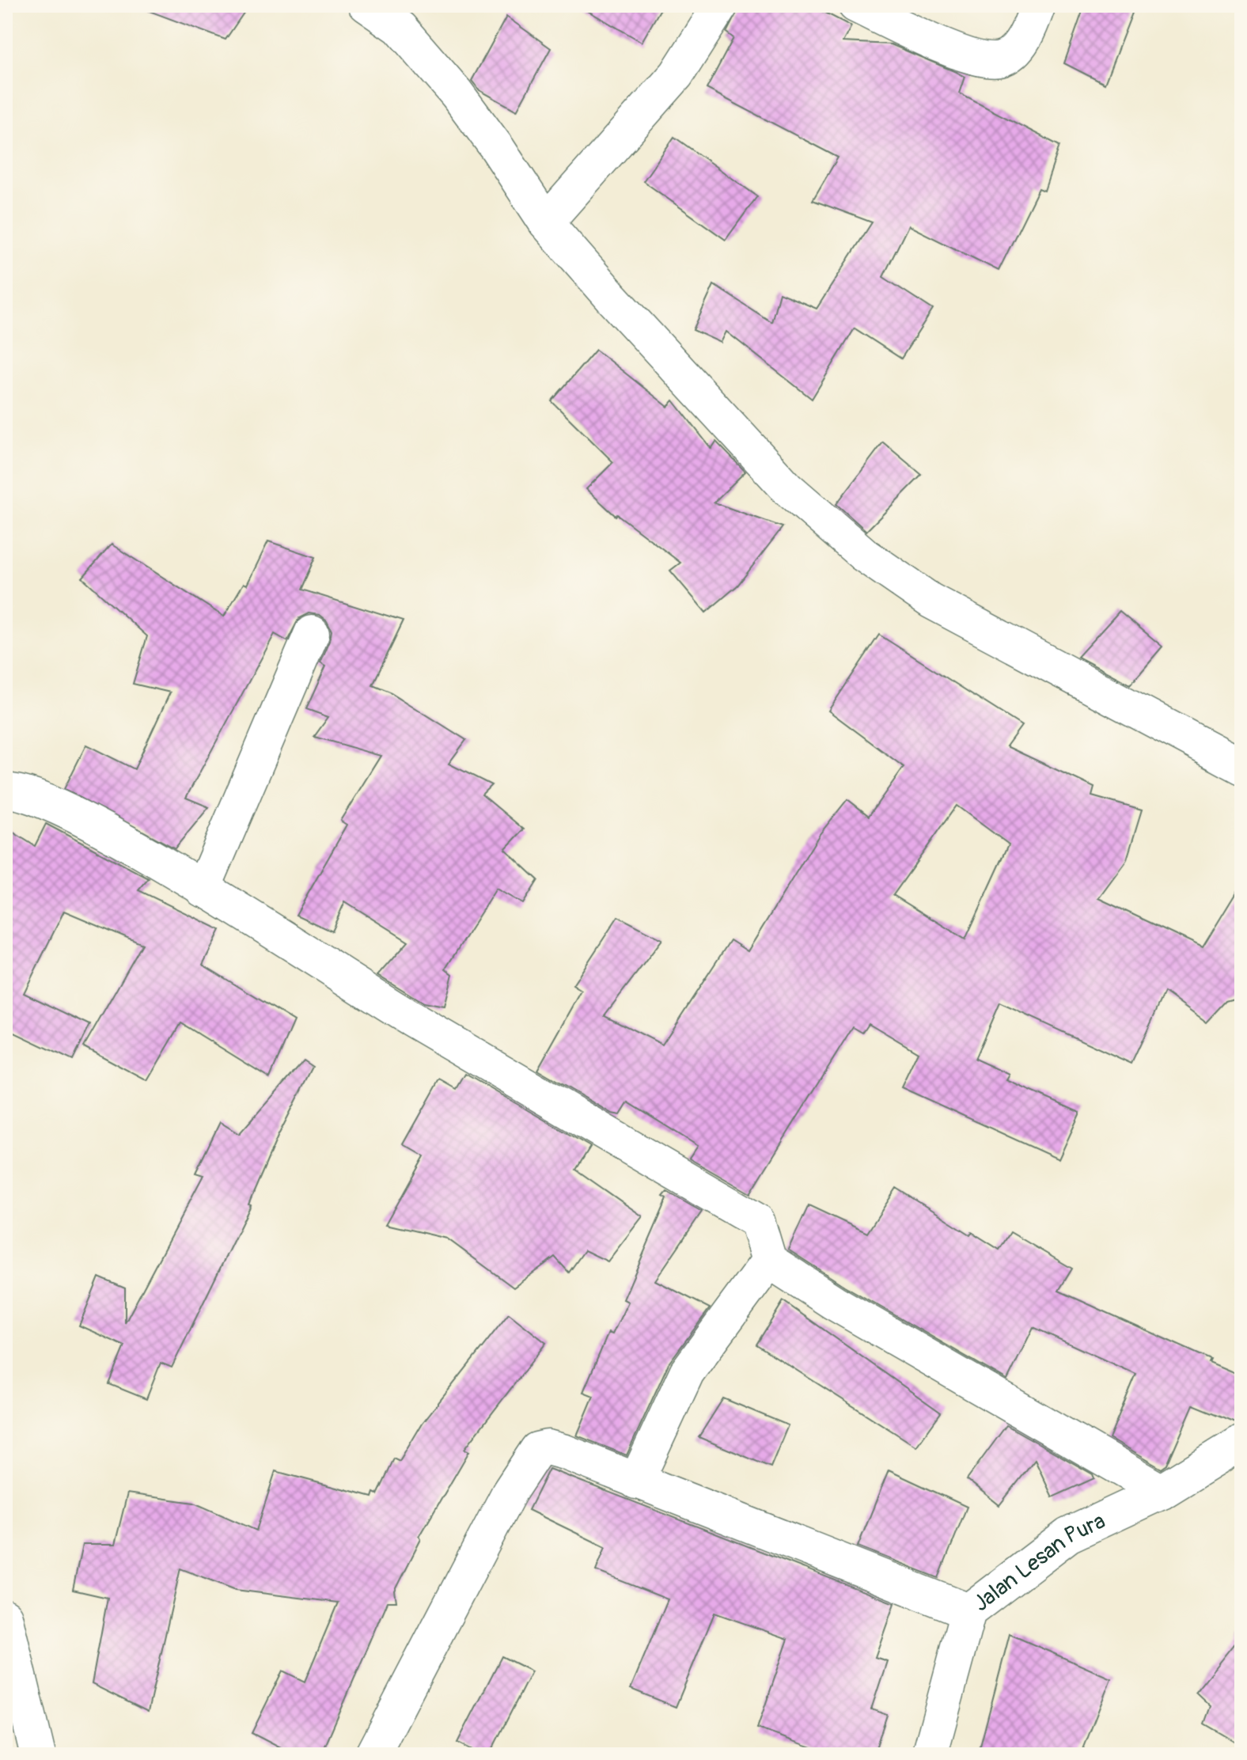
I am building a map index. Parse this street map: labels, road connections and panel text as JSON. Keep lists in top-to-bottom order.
{
  "streets": {
    "street": ["Jalan Lesan Pura"]
  }
}
